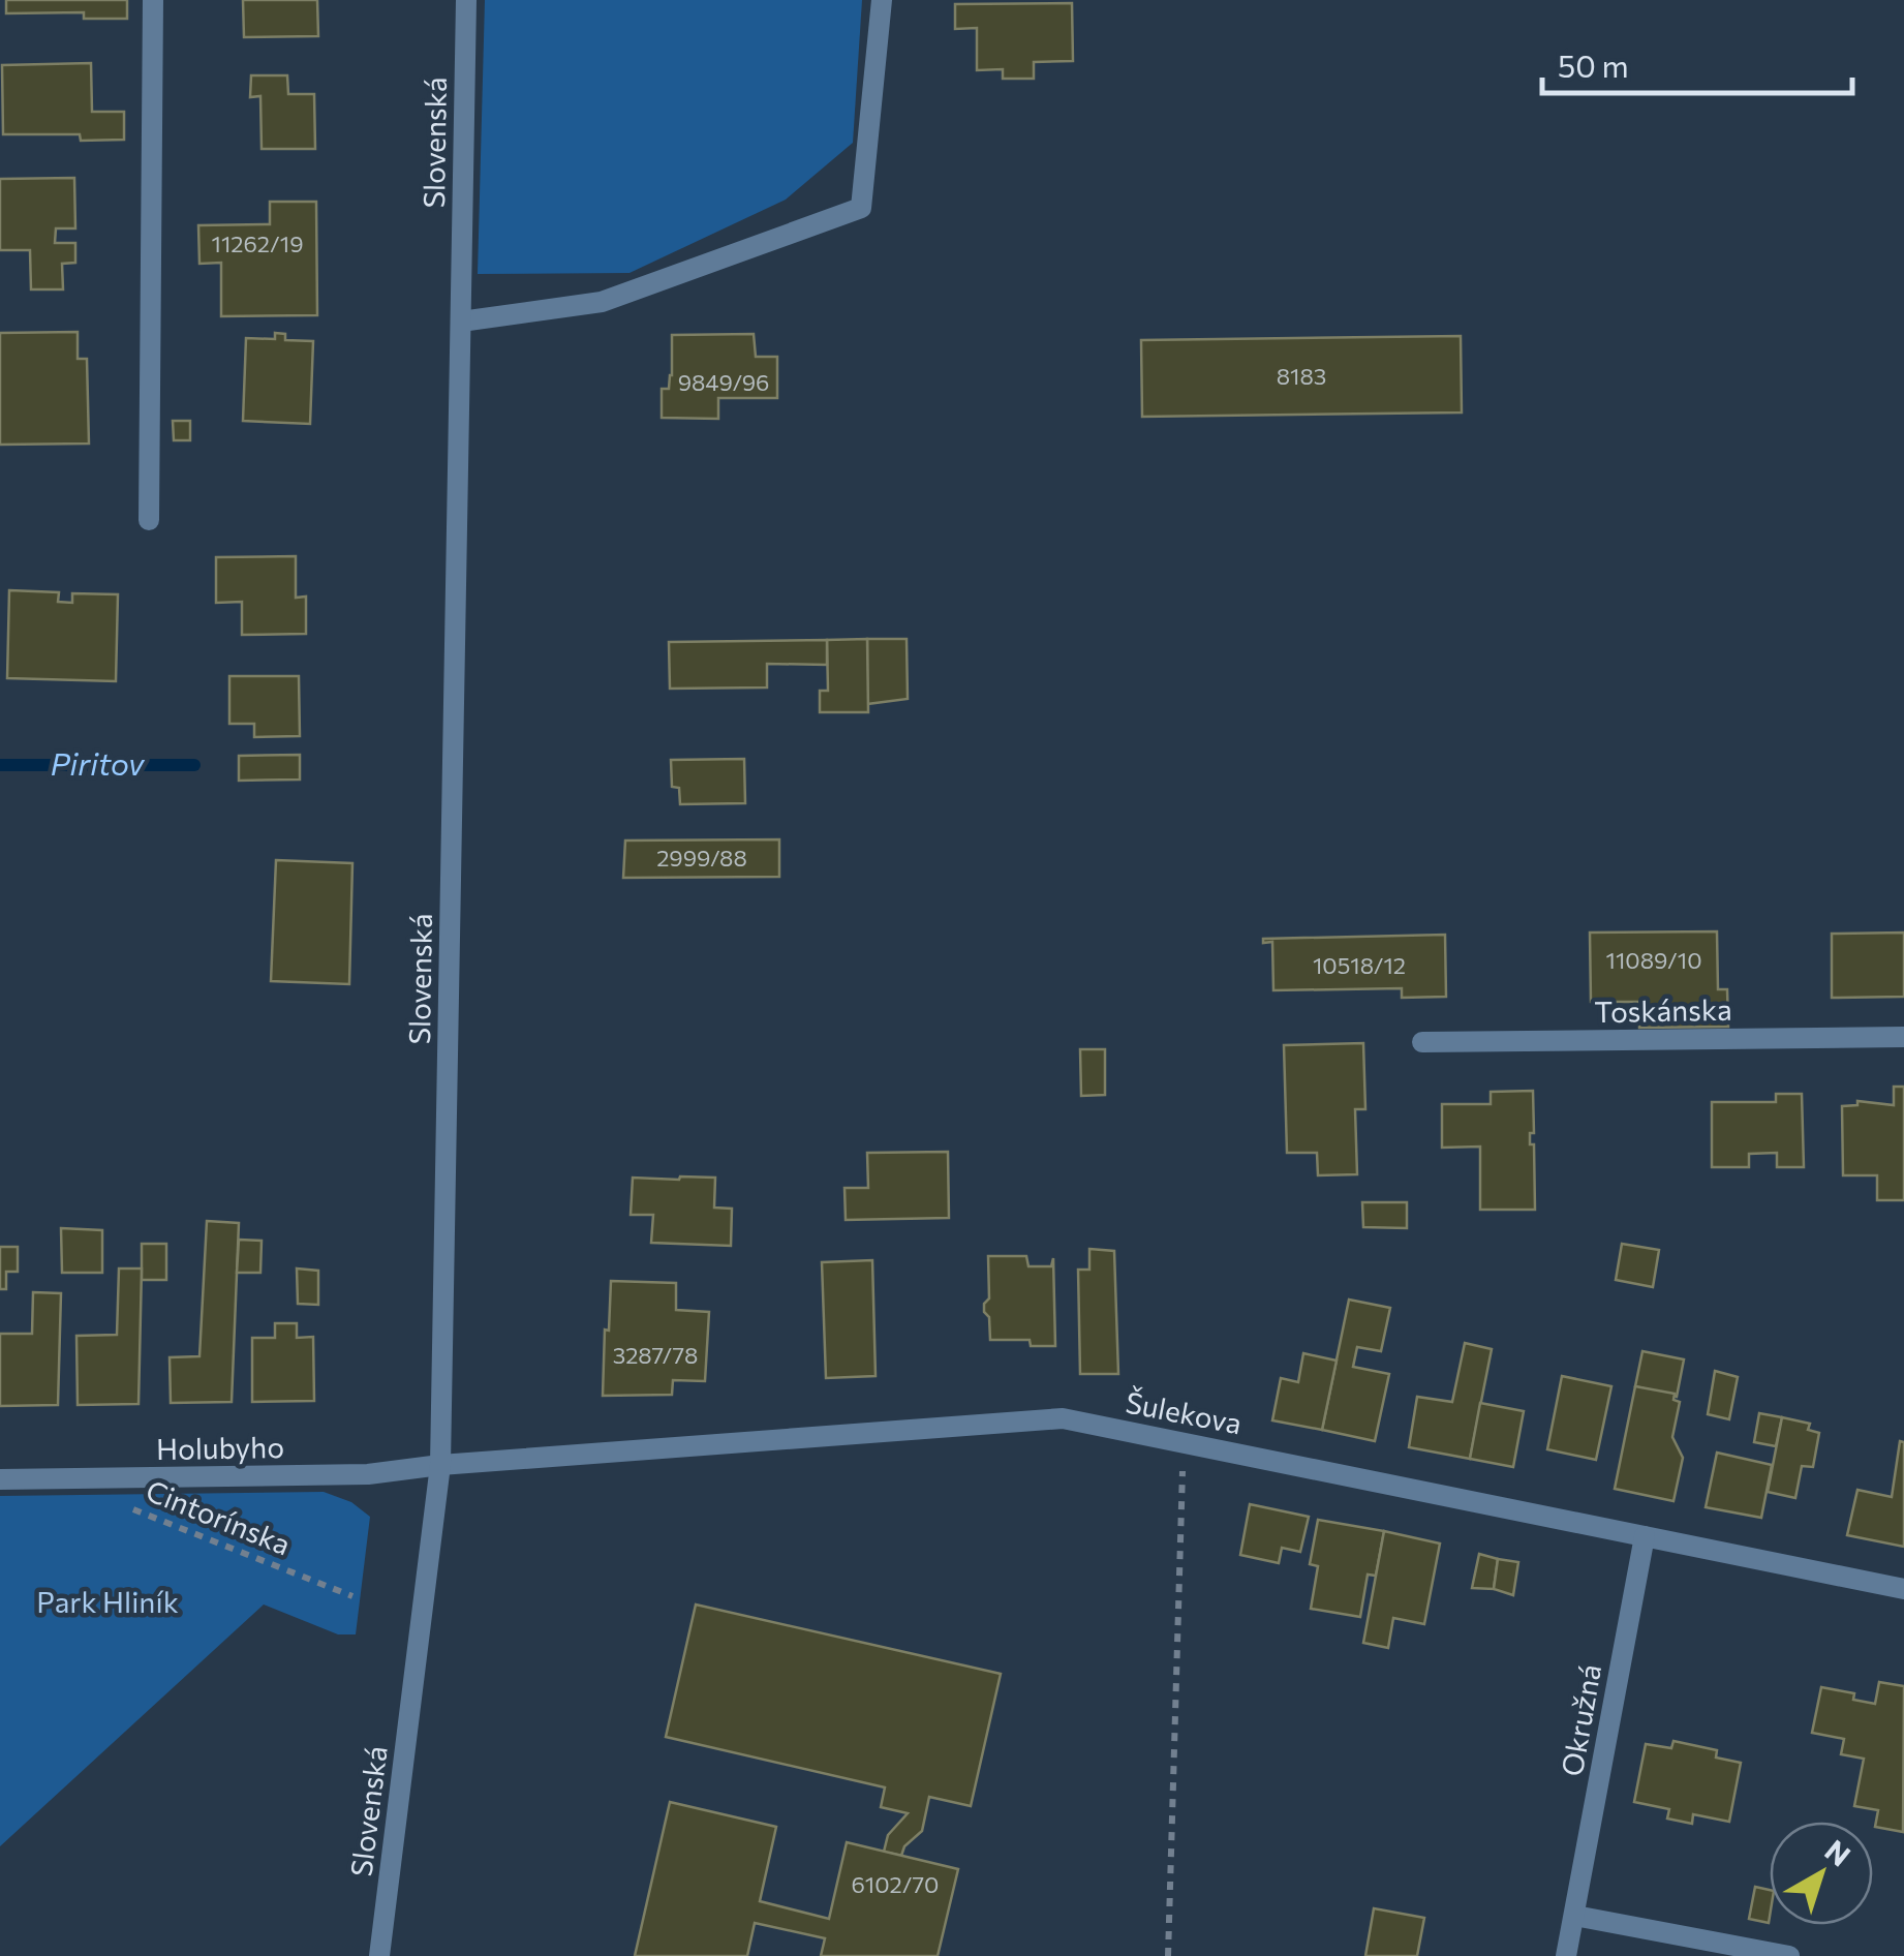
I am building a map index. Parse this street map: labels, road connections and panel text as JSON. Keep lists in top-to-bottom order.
{
  "streets": {
    "street": [
      "Slovenská",
      "Toskánska",
      "Šulekova",
      "Holubyho",
      "Okružná"
    ],
    "path": ["Cintorínska"]
  },
  "crossings": [
    ["Slovenská", "Šulekova"],
    ["Slovenská", "Holubyho"],
    ["Šulekova", "Holubyho"],
    ["Šulekova", "Okružná"]
  ],
  "water": ["Piritov"],
  "parks": ["Park Hliník"],
  "house_numbers": [
    "11262/19",
    "8183",
    "9849/96",
    "2999/88",
    "11089/10",
    "10518/12",
    "3287/78",
    "6102/70"
  ],
  "scale_bar": "50 m",
  "north": "top right"
}
